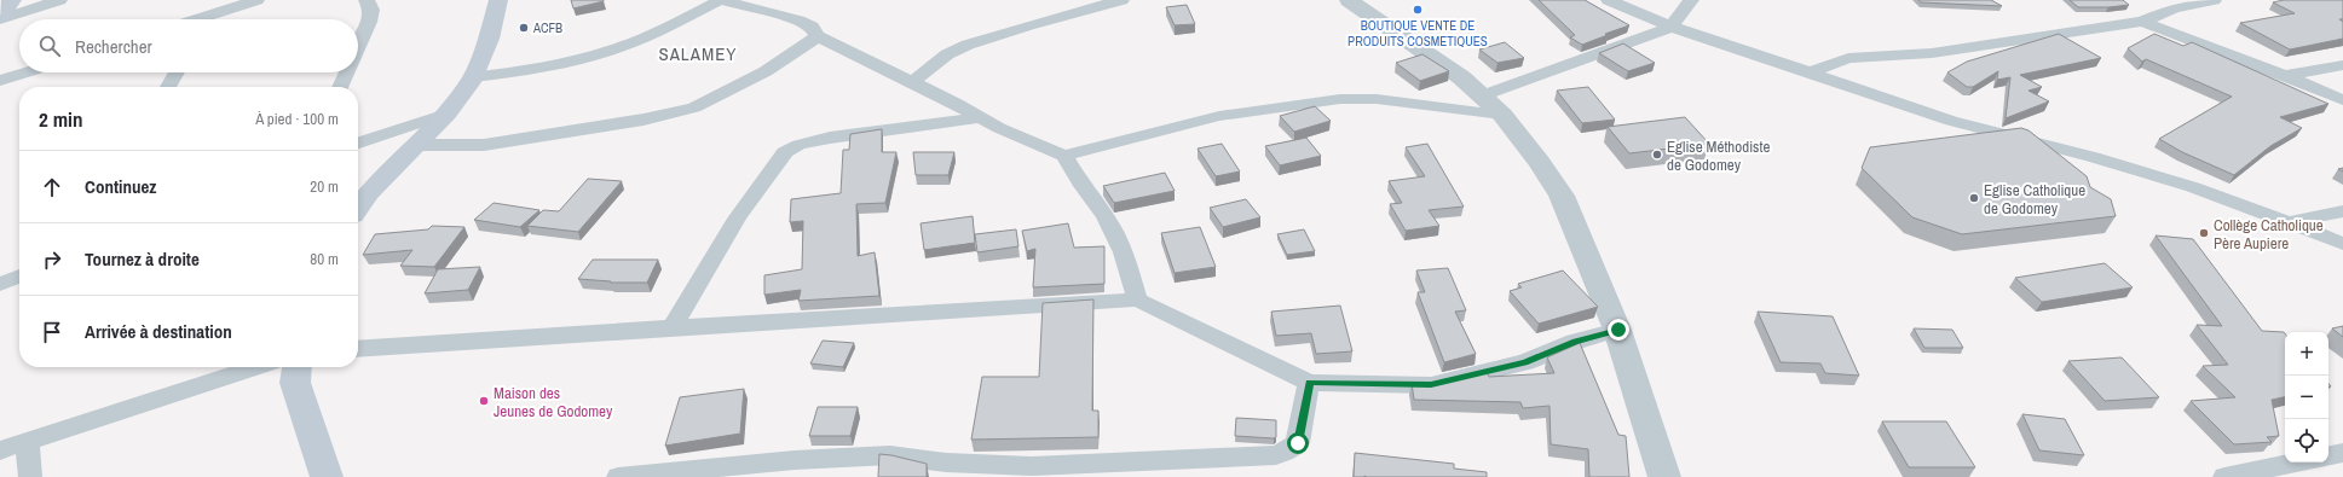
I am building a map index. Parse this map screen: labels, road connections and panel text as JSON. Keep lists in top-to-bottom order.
{
  "districts": ["SALAMEY"],
  "places": [
    "BOUTIQUE VENTE DE PRODUITS COSMETIQUES",
    "ACFB",
    "Eglise Méthodiste de Godomey",
    "Eglise Catholique de Godomey",
    "Collège Catholique Père Aupiere",
    "Maison des Jeunes de Godomey"
  ],
  "page": {
    "search": "Rechercher",
    "heading": ["2 min", "À pied · 100 m"],
    "list": [
      ["Continuez", "20 m"],
      ["Tournez à droite", "80 m"],
      "Arrivée à destination"
    ],
    "map_buttons": ["+", "−"]
  }
}
